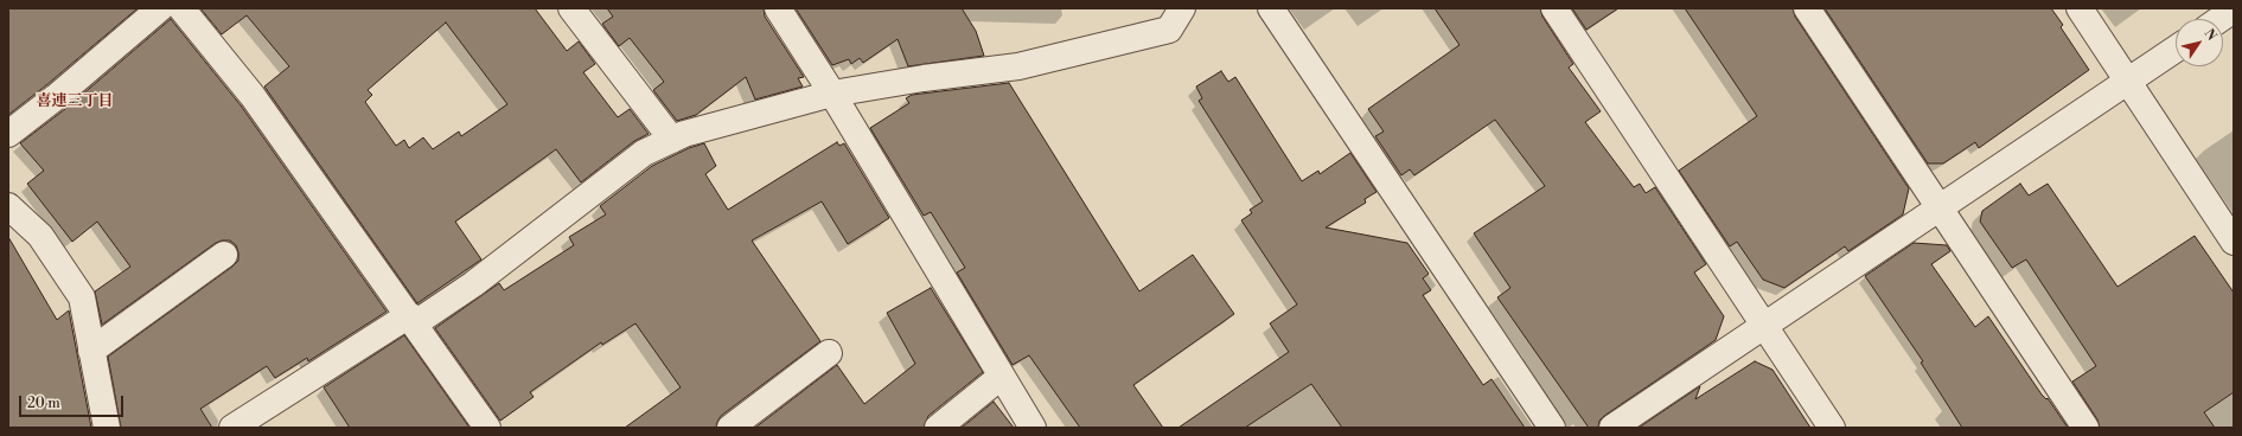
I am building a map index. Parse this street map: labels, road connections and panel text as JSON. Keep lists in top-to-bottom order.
{
  "districts": ["喜連三丁目"],
  "scale_bar": "20 m",
  "north": "top right"
}
